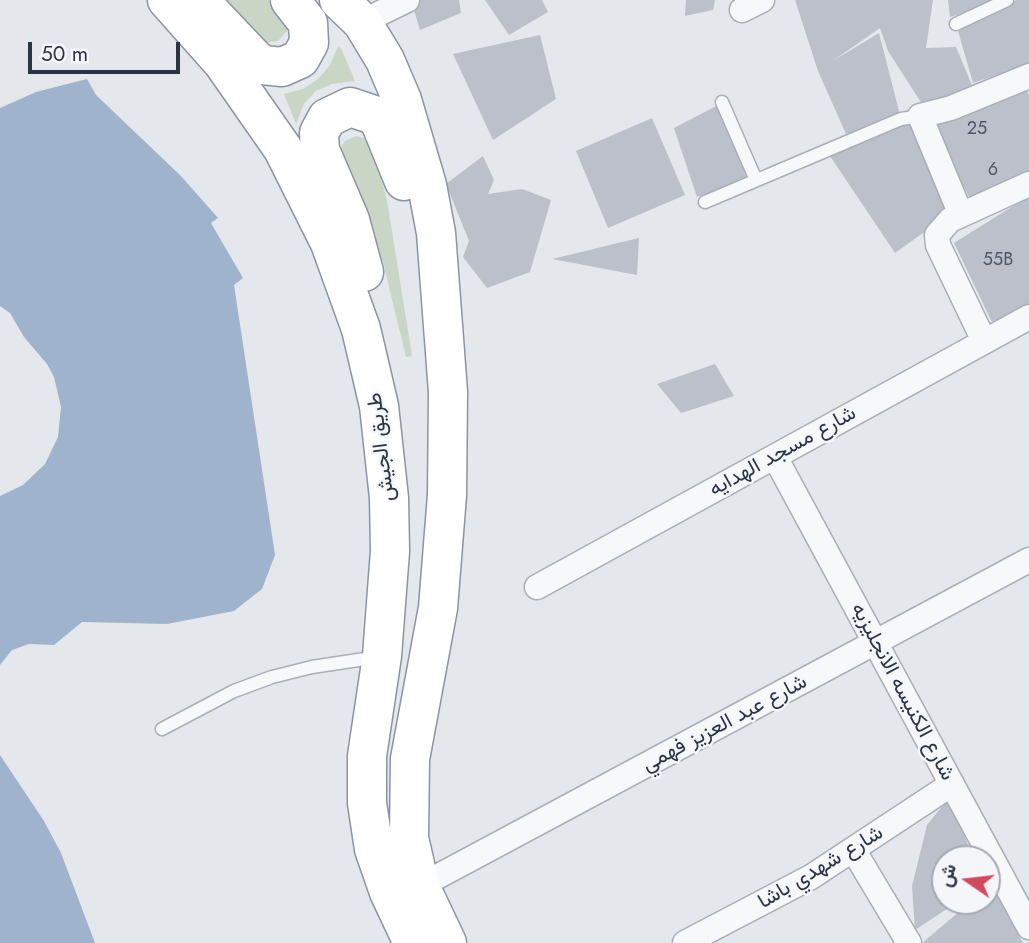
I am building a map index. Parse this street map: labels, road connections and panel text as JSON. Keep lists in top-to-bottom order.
{
  "streets": {
    "highway": ["طريق الجيش"],
    "street": [
      "شارع مسجد الهدايه",
      "شارع الكنيسه الانجليزيه",
      "شارع عبد العزيز فهمي",
      "شارع شهدي باشا"
    ]
  },
  "crossings": [
    ["شارع مسجد الهدايه", "شارع الكنيسه الانجليزيه"],
    ["شارع الكنيسه الانجليزيه", "شارع عبد العزيز فهمي"],
    ["شارع الكنيسه الانجليزيه", "شارع شهدي باشا"]
  ],
  "house_numbers": ["25", "6", "55B"],
  "scale_bar": "50 m",
  "north": "left"
}
